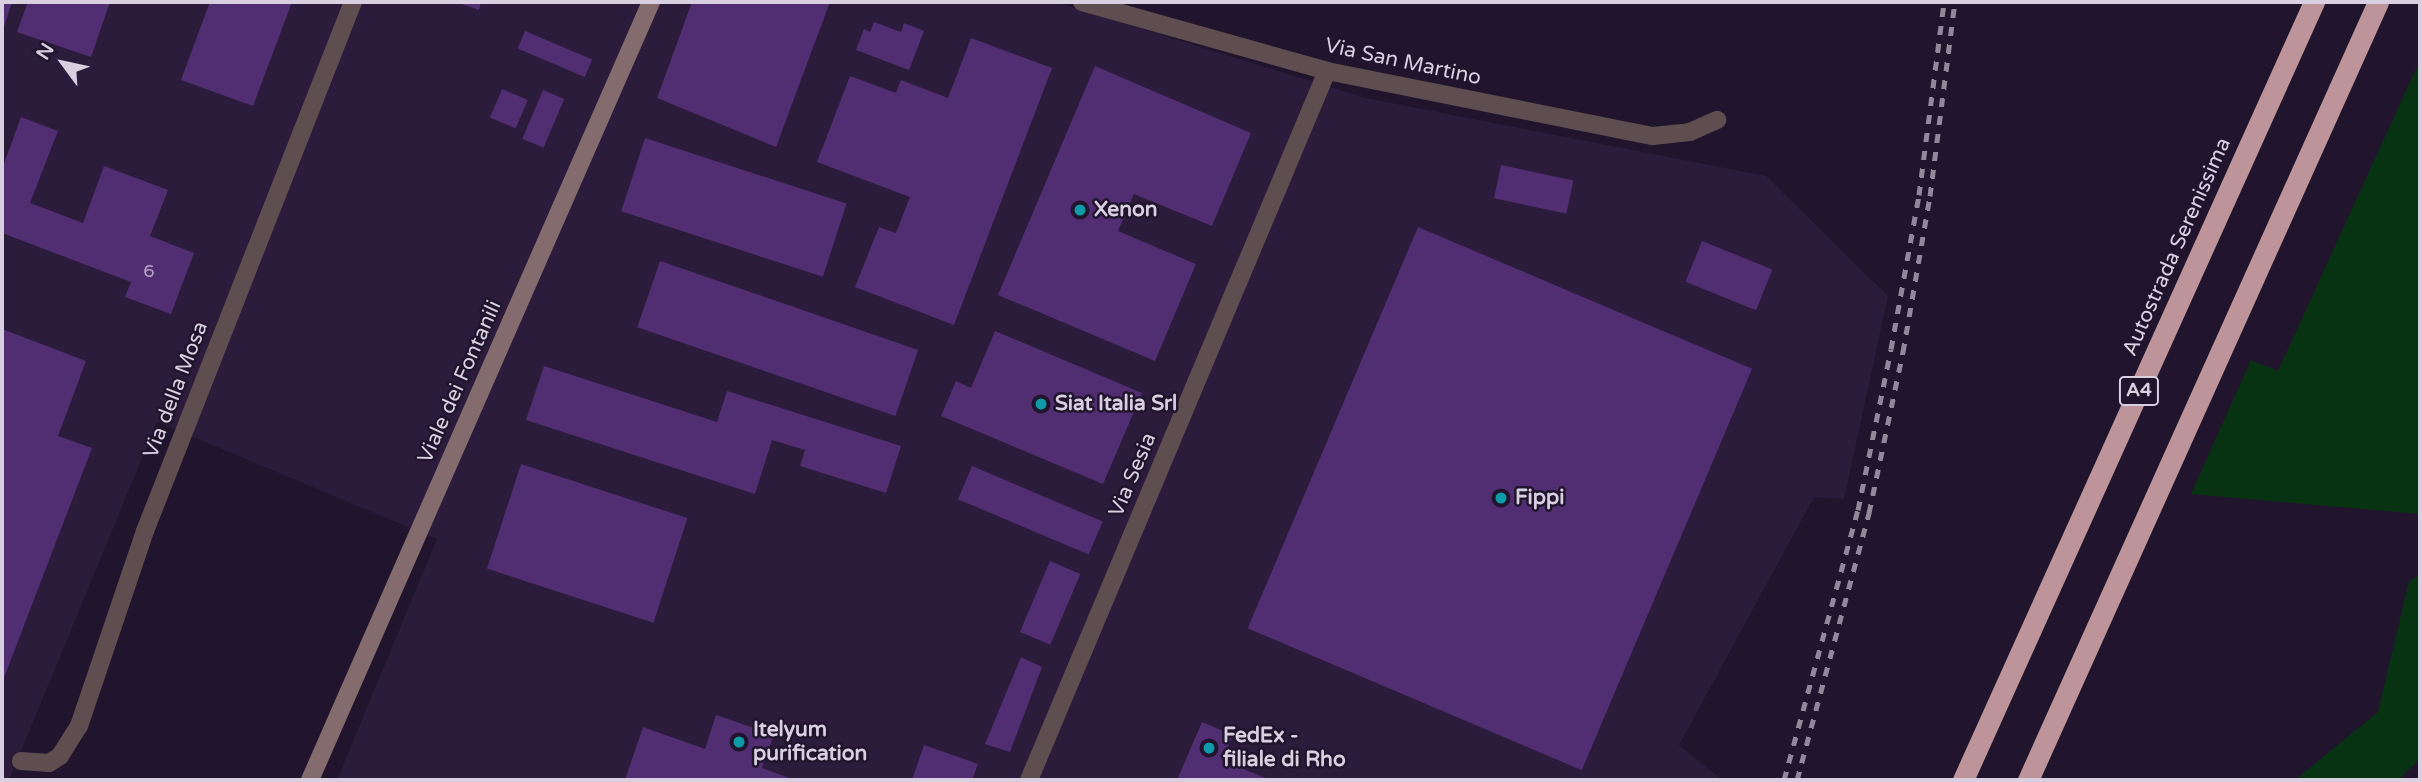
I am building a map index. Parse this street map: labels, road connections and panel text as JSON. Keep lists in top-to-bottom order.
{
  "streets": {
    "highway": ["Autostrada Serenissima", "A4"],
    "main road": ["Viale dei Fontanili"],
    "street": ["Via San Martino", "Via della Mosa", "Via Sesia"]
  },
  "crossings": [
    ["Via San Martino", "Via Sesia"]
  ],
  "places": [
    "Xenon",
    "Siat Italia Srl",
    "Fippi",
    "Itelyum purification",
    "FedEx - filiale di Rho"
  ],
  "house_numbers": ["6"],
  "north": "top left"
}
